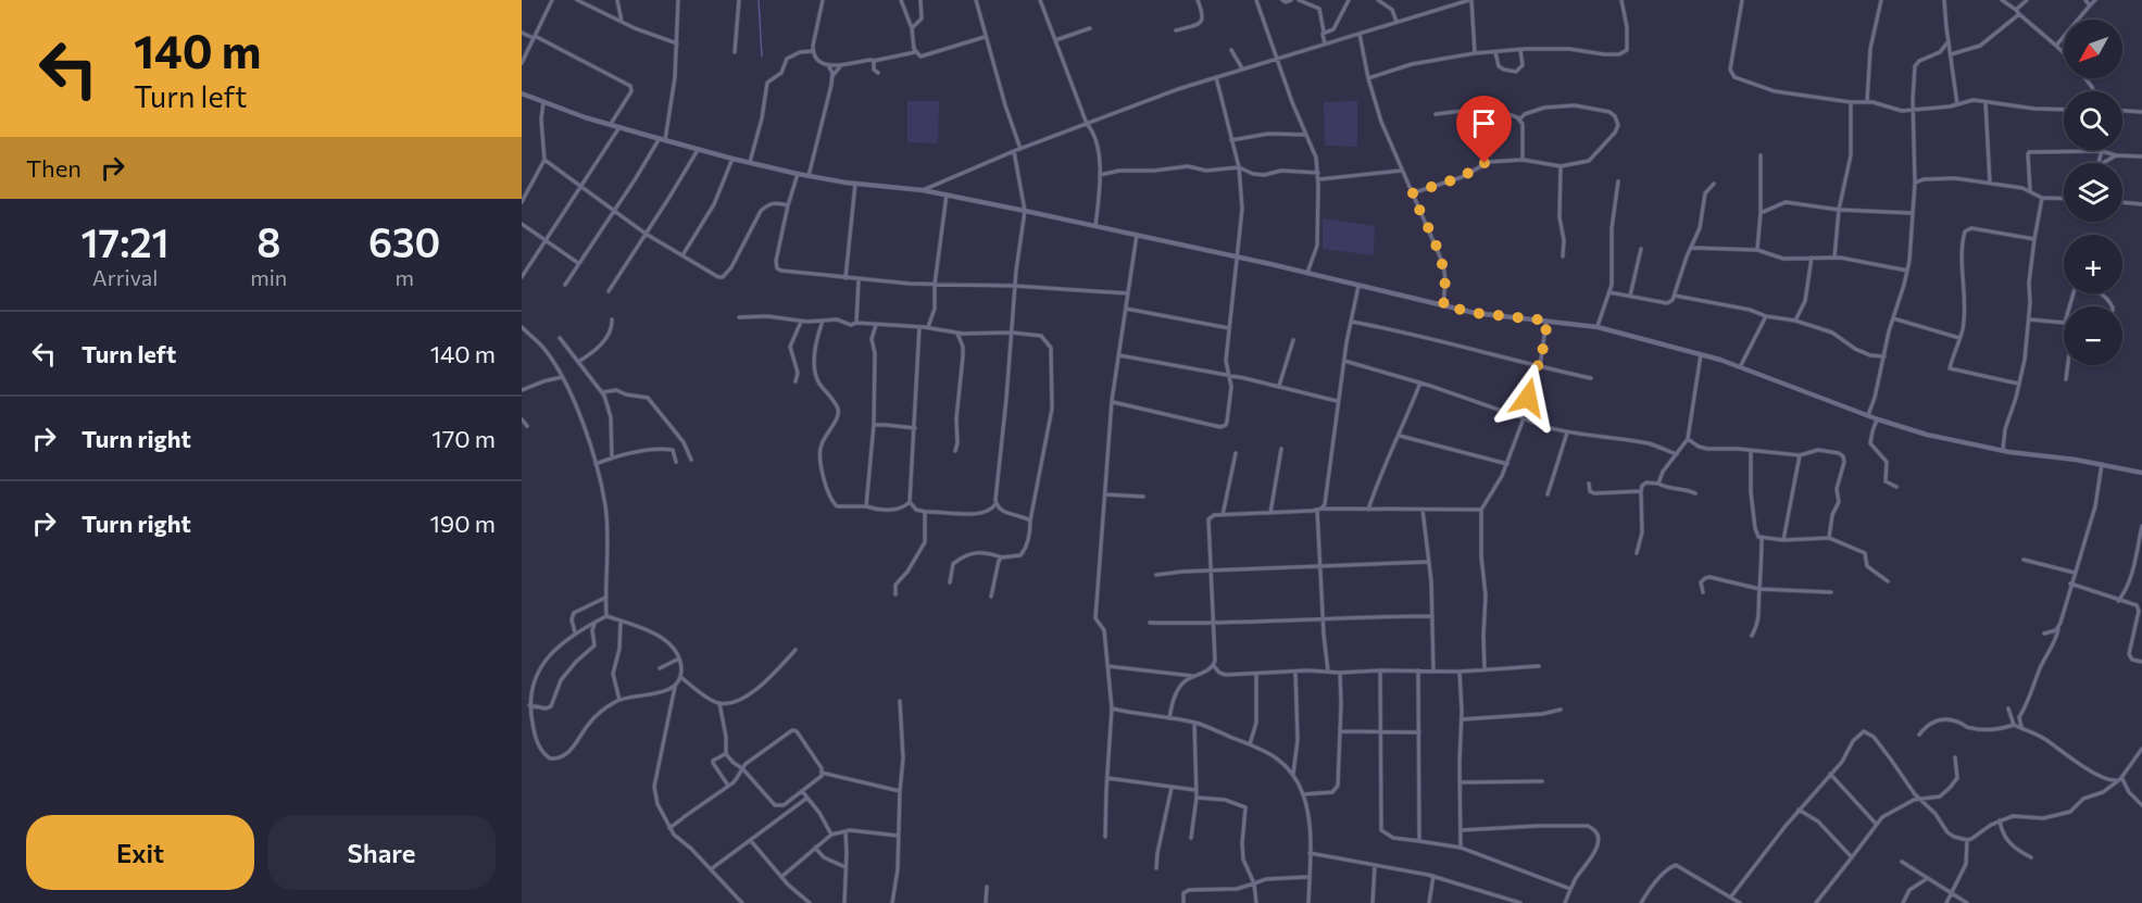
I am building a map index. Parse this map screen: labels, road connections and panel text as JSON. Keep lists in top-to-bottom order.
{
  "north": "bottom left",
  "page": {
    "turn": ["140 m", "Turn left"],
    "map_buttons": ["+", "−"],
    "then": "Then",
    "eta": [
      "17:21",
      "Arrival",
      "8",
      "min",
      "630",
      "m"
    ],
    "list": [
      {
        "name": "Turn left",
        "value": "140 m"
      },
      {
        "name": "Turn right",
        "value": "170 m"
      },
      {
        "name": "Turn right",
        "value": "190 m"
      }
    ],
    "buttons": ["Exit", "Share"]
  }
}
